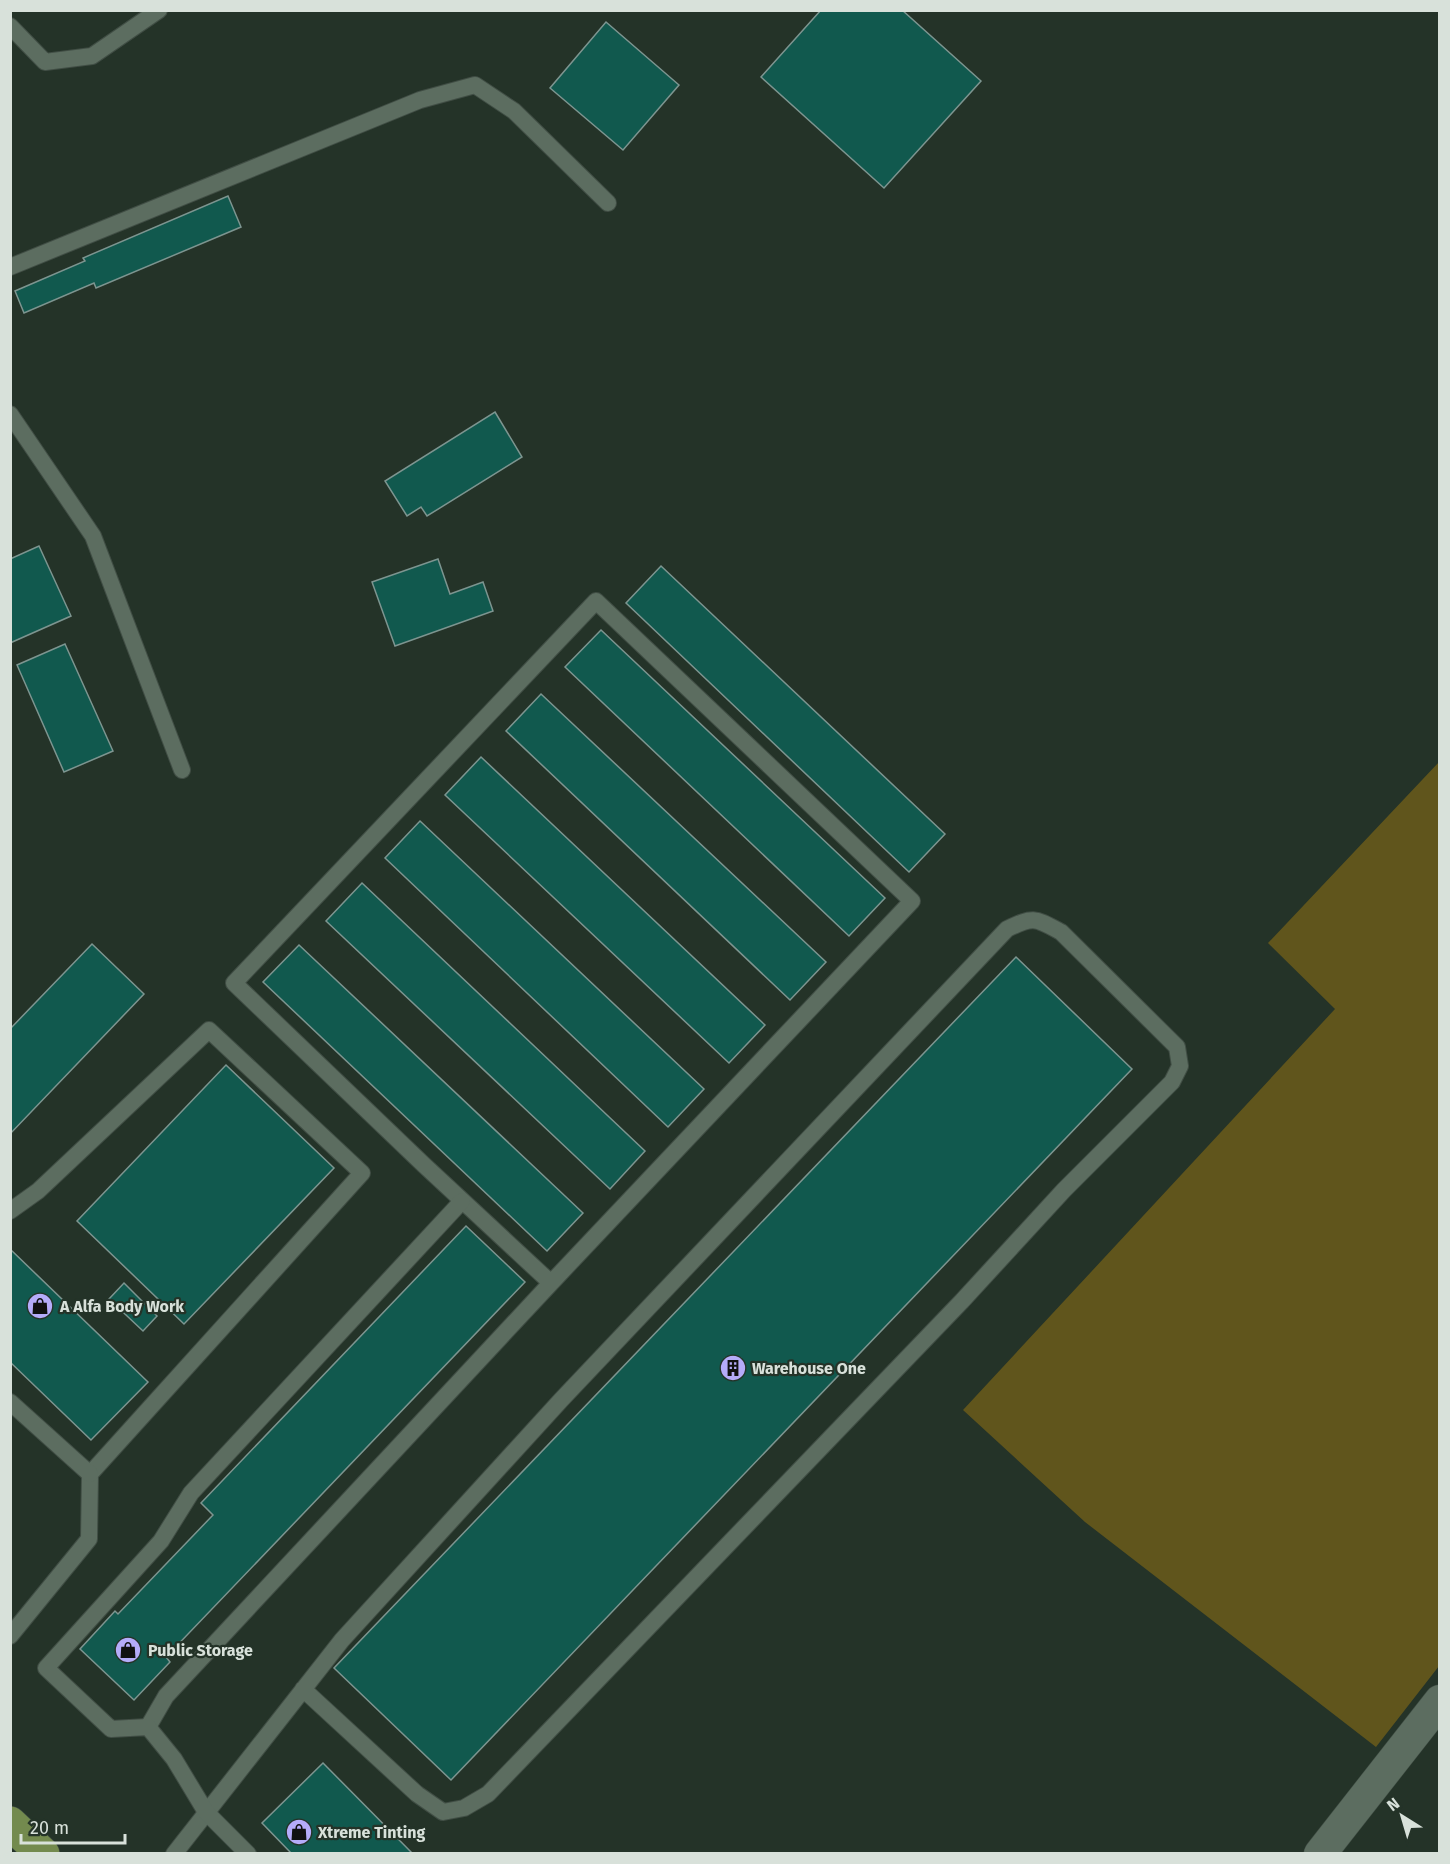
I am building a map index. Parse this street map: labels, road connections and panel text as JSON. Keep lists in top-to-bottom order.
{
  "places": {
    "shop": ["A Alfa Body Work", "Public Storage", "Xtreme Tinting"],
    "building": ["Warehouse One"]
  },
  "scale_bar": "20 m",
  "north": "top left"
}
